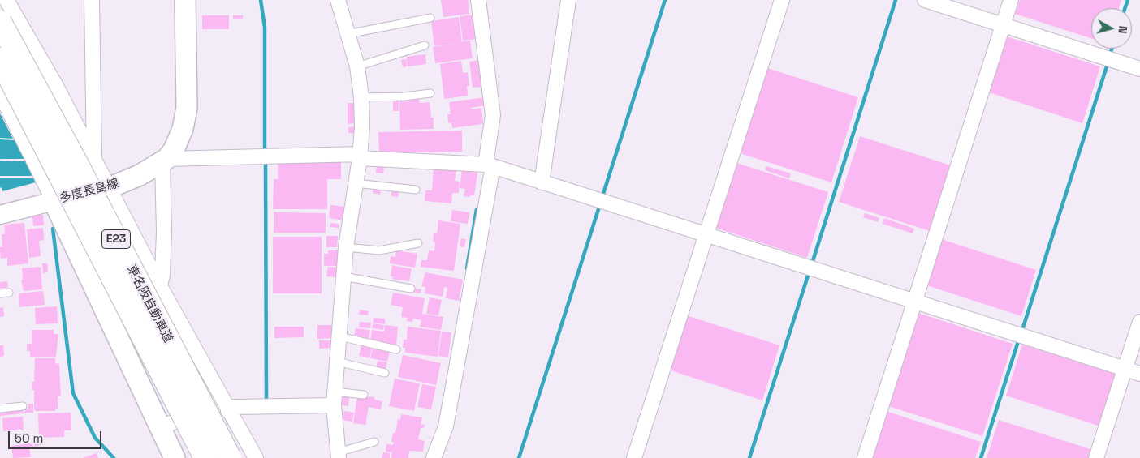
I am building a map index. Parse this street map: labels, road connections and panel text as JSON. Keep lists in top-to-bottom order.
{
  "streets": {
    "highway": ["E23", "東名阪自動車道"],
    "main road": ["多度長島線"]
  },
  "scale_bar": "50 m",
  "north": "right"
}
